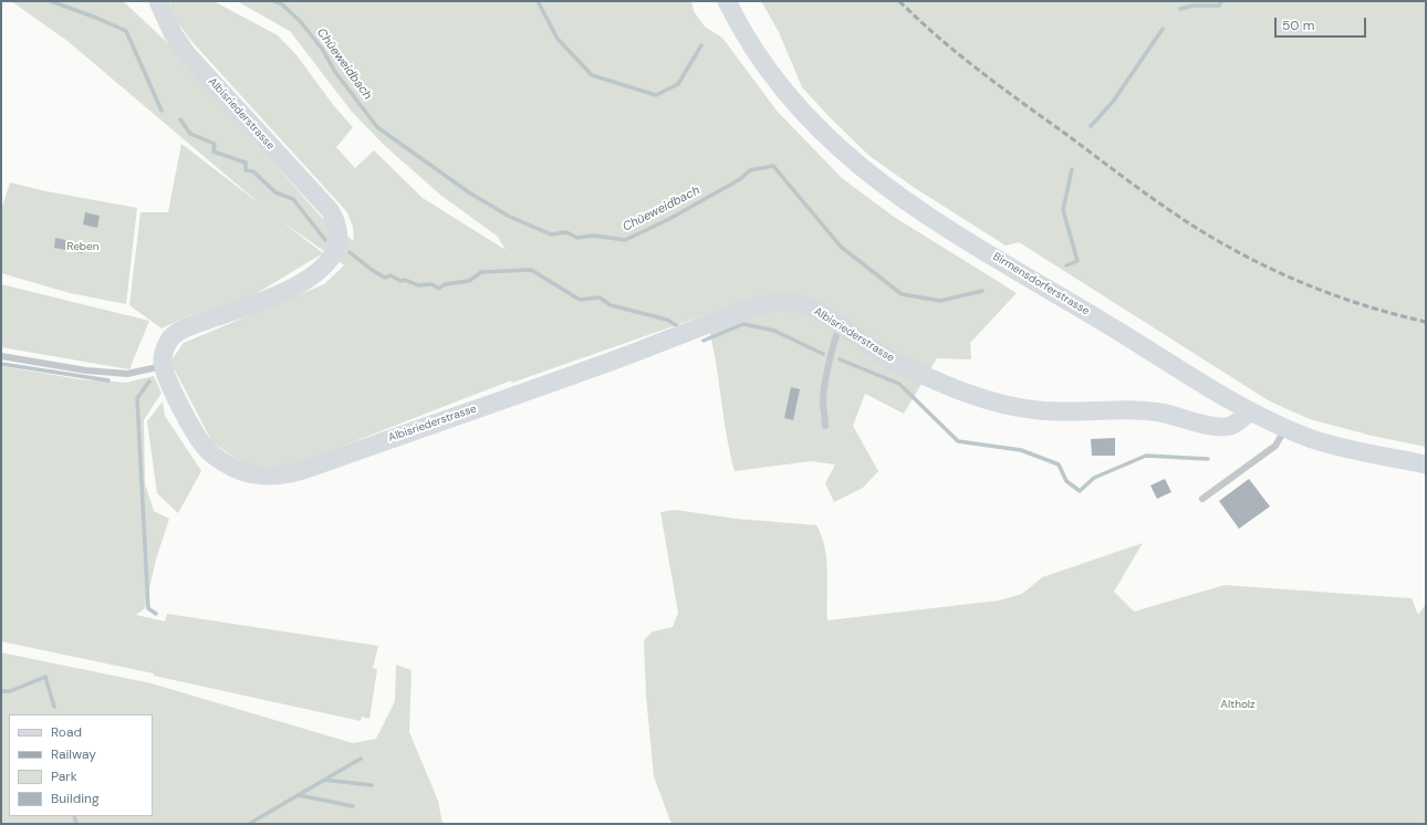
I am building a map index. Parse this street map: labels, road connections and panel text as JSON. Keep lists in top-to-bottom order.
{
  "streets": {
    "main road": ["Albisriederstrasse", "Birmensdorferstrasse"]
  },
  "crossings": [
    ["Albisriederstrasse", "Birmensdorferstrasse"]
  ],
  "water": ["Chüeweidbach"],
  "parks": ["Reben", "Altholz"],
  "legend": [
    "Road",
    "Railway",
    "Park",
    "Building"
  ],
  "scale_bar": "50 m"
}
